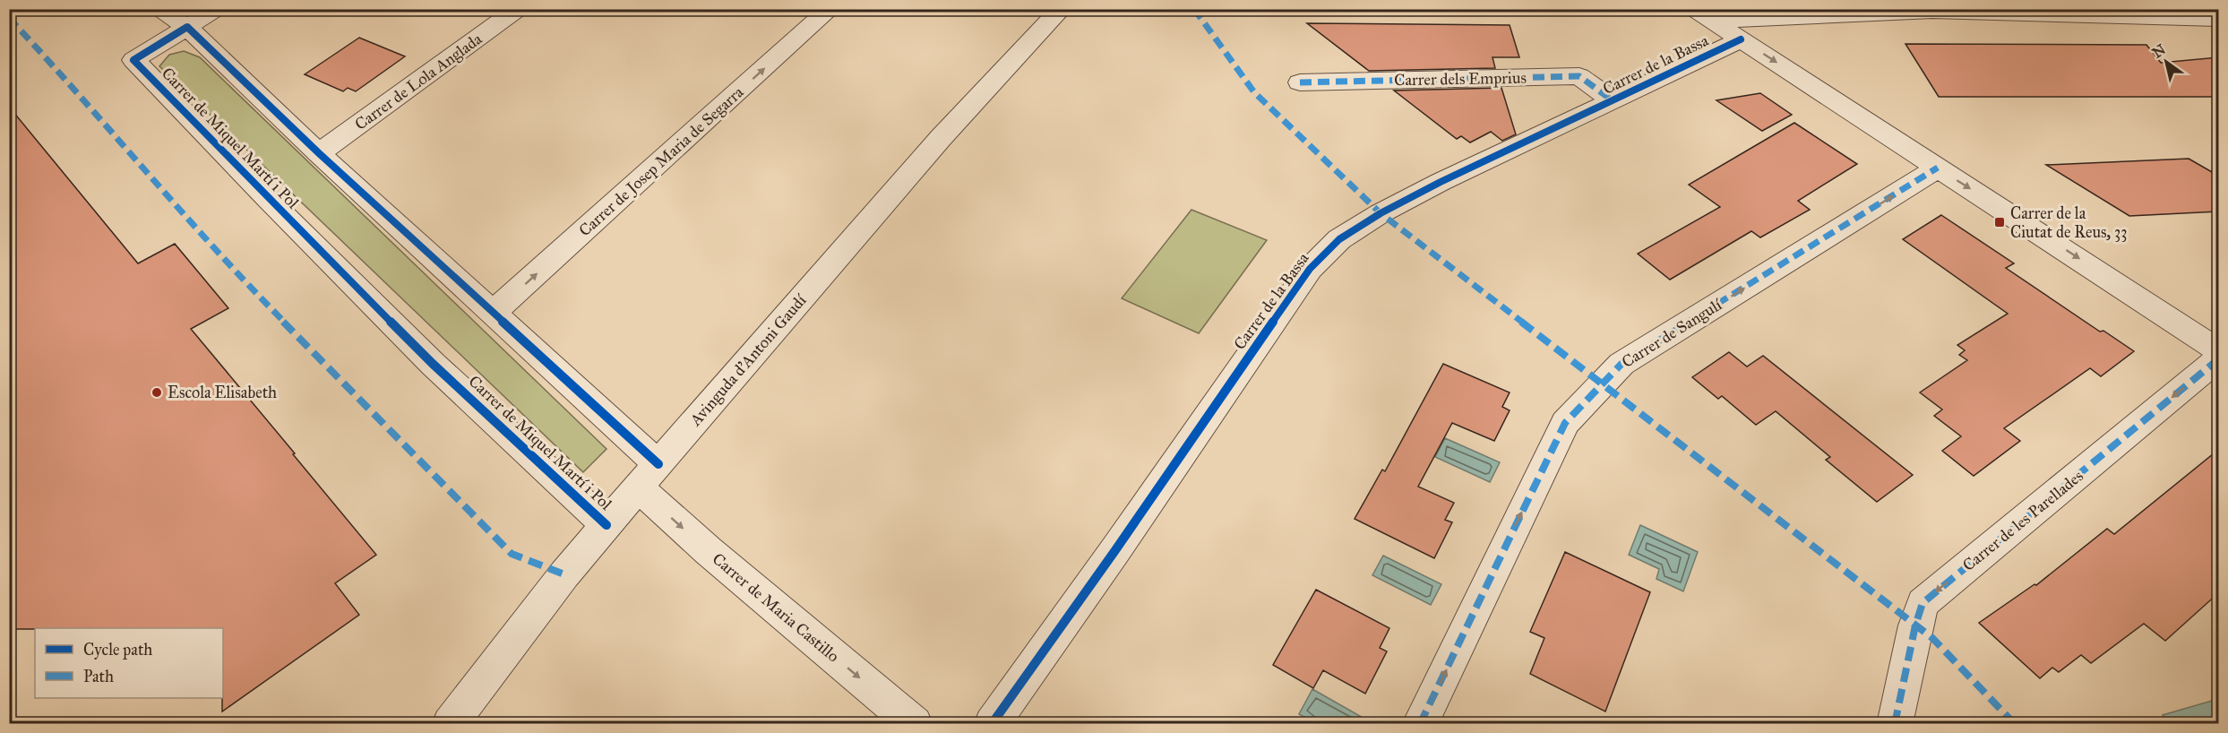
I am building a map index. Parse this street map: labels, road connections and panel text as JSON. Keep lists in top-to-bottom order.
{
  "streets": {
    "street": [
      "Carrer de la Bassa",
      "Carrer dels Emprius",
      "Carrer de Lola Anglada",
      "Carrer de Miquel Martí i Pol",
      "Carrer de Josep Maria de Segarra",
      "Carrer de Sangulí",
      "Avinguda d'Antoni Gaudí",
      "Carrer de les Parellades",
      "Carrer de Maria Castillo"
    ]
  },
  "crossings": [
    ["Carrer de la Bassa", "Carrer dels Emprius"],
    ["Carrer de Miquel Martí i Pol", "Avinguda d'Antoni Gaudí"],
    ["Avinguda d'Antoni Gaudí", "Carrer de Maria Castillo"]
  ],
  "one_way": [
    "Carrer de Josep Maria de Segarra",
    "Carrer de Sangulí",
    "Carrer de les Parellades",
    "Carrer de Maria Castillo"
  ],
  "places": {
    "transit": ["Carrer de la Ciutat de Reus, 33"],
    "other": ["Escola Elisabeth"]
  },
  "legend": ["Cycle path", "Path"],
  "north": "top left"
}
